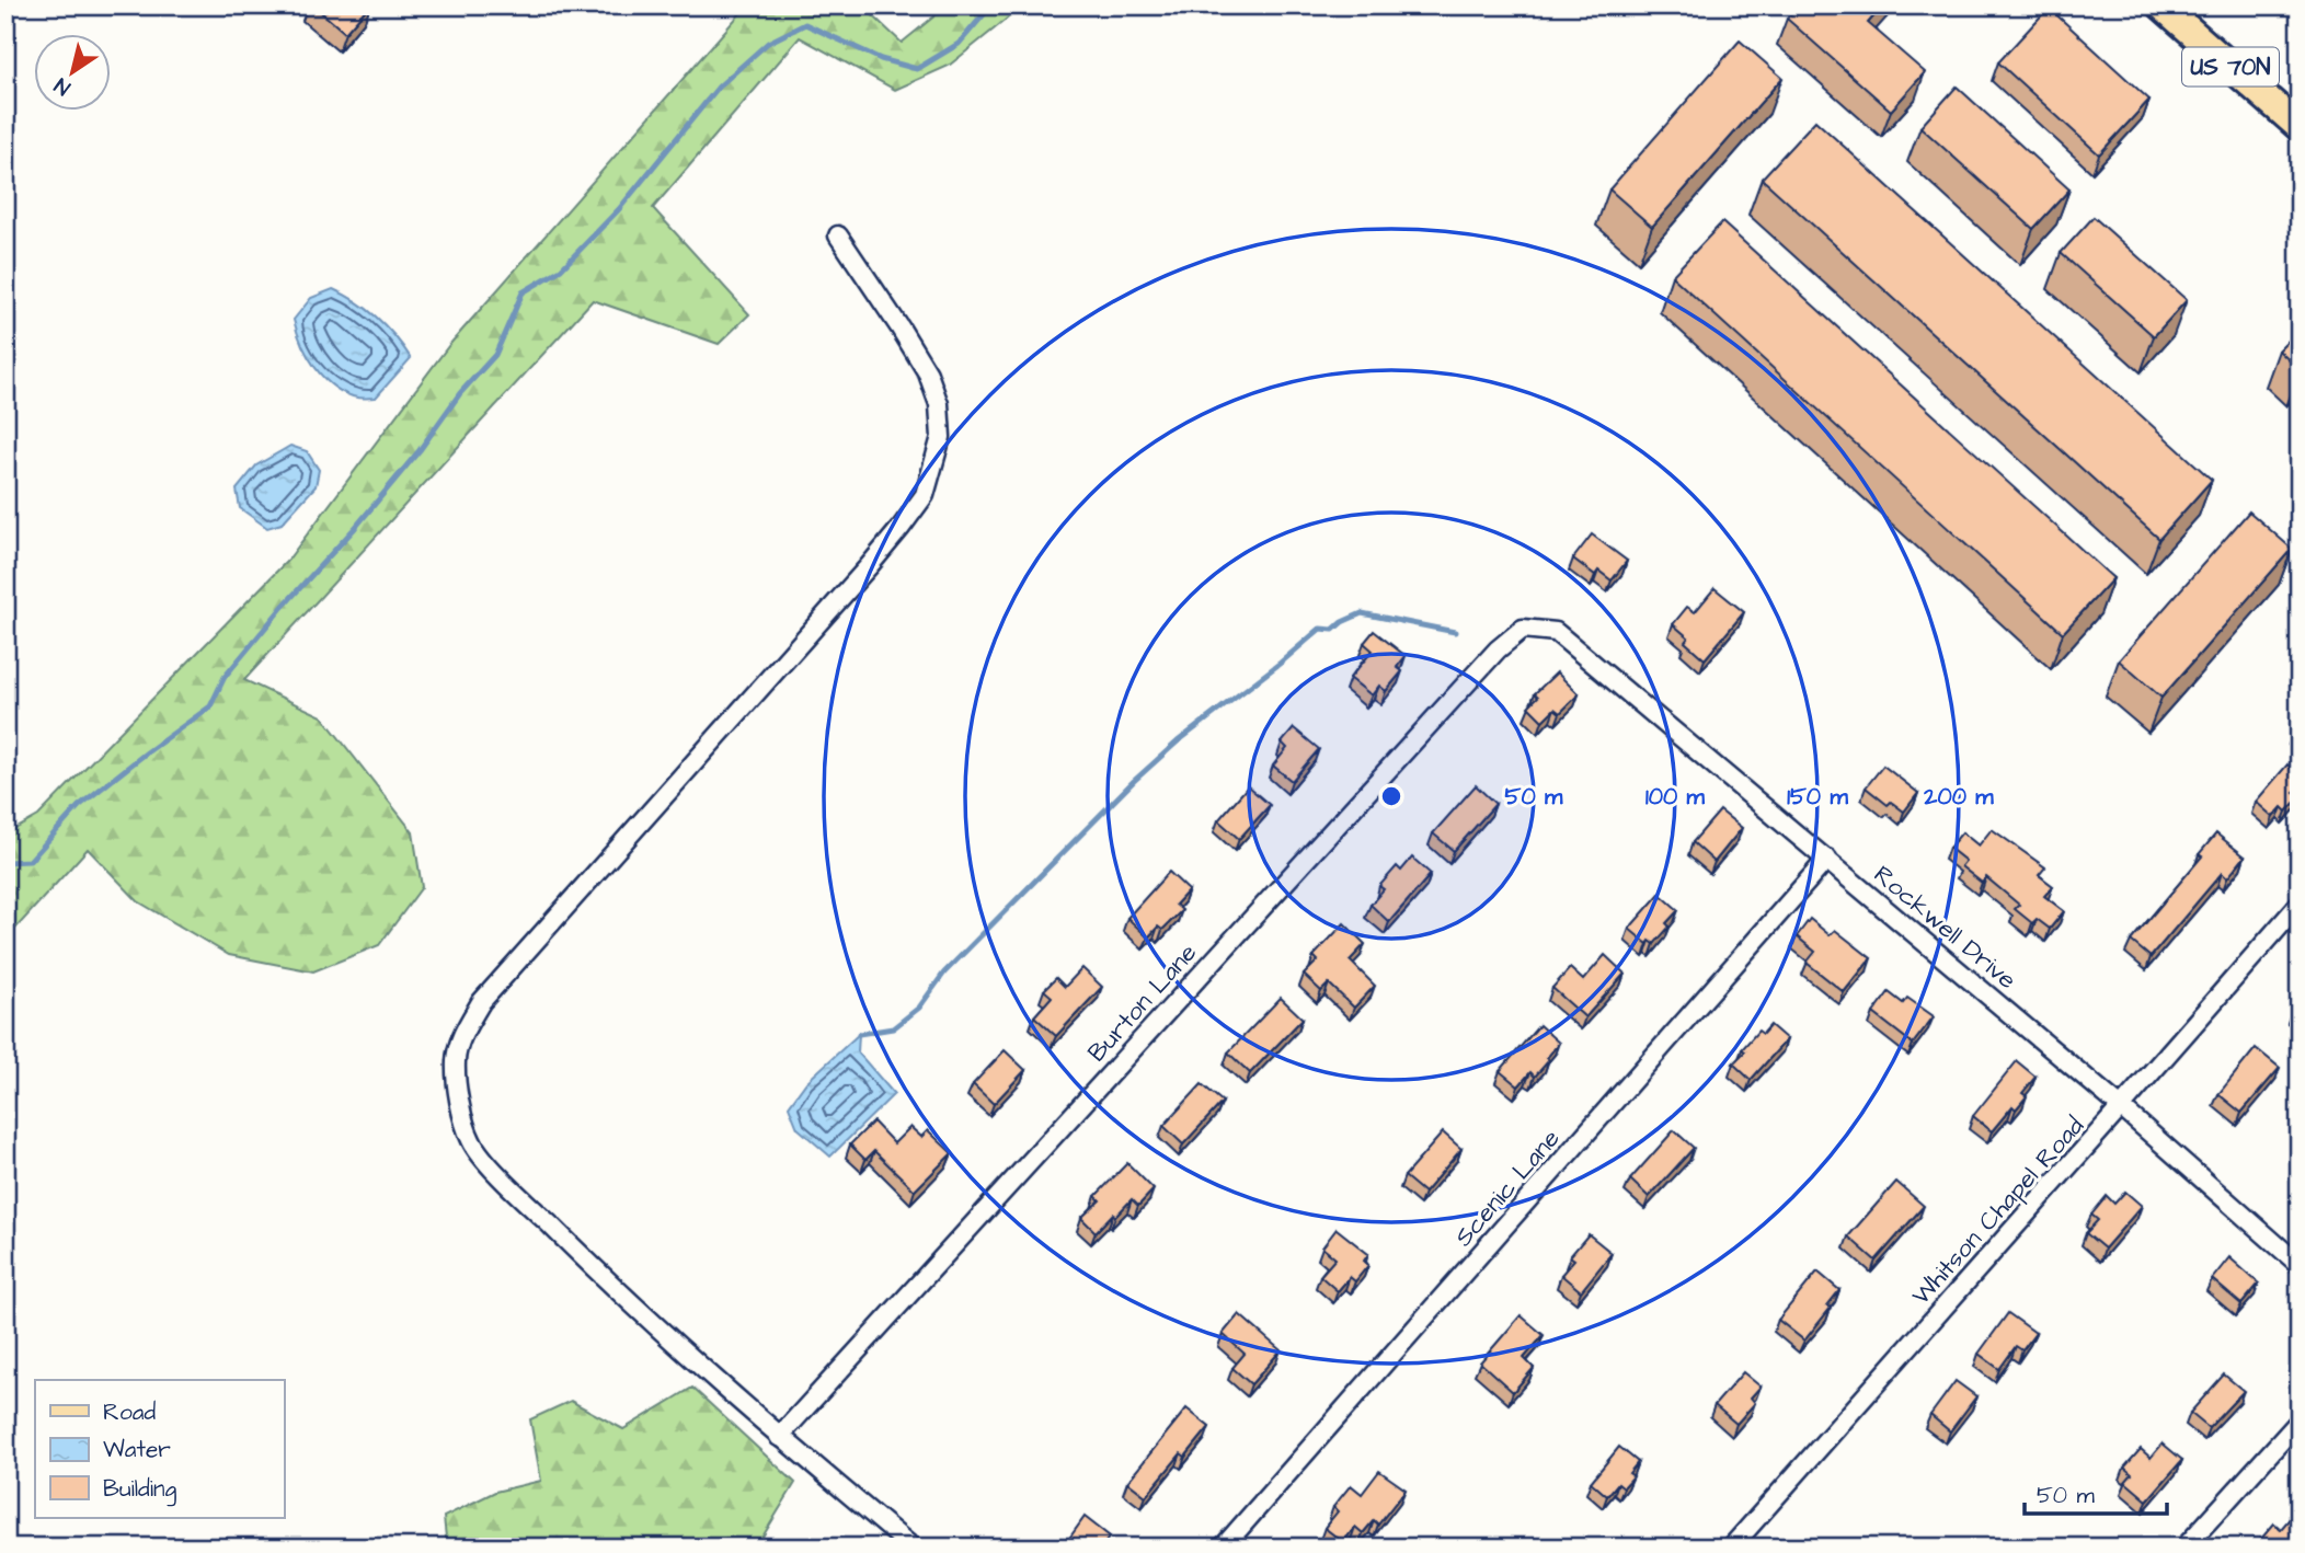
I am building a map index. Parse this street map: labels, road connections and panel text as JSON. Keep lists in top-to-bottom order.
{
  "streets": {
    "main road": ["US 70N"],
    "street": [
      "Rockwell Drive",
      "Burton Lane",
      "Scenic Lane",
      "Whitson Chapel Road"
    ]
  },
  "crossings": [
    ["Rockwell Drive", "Burton Lane"],
    ["Rockwell Drive", "Scenic Lane"],
    ["Rockwell Drive", "Whitson Chapel Road"]
  ],
  "legend": ["Road", "Water", "Building"],
  "scale_bar": "50 m",
  "north": "bottom left",
  "rings": [
    "50 m",
    "100 m",
    "150 m",
    "200 m"
  ]
}
